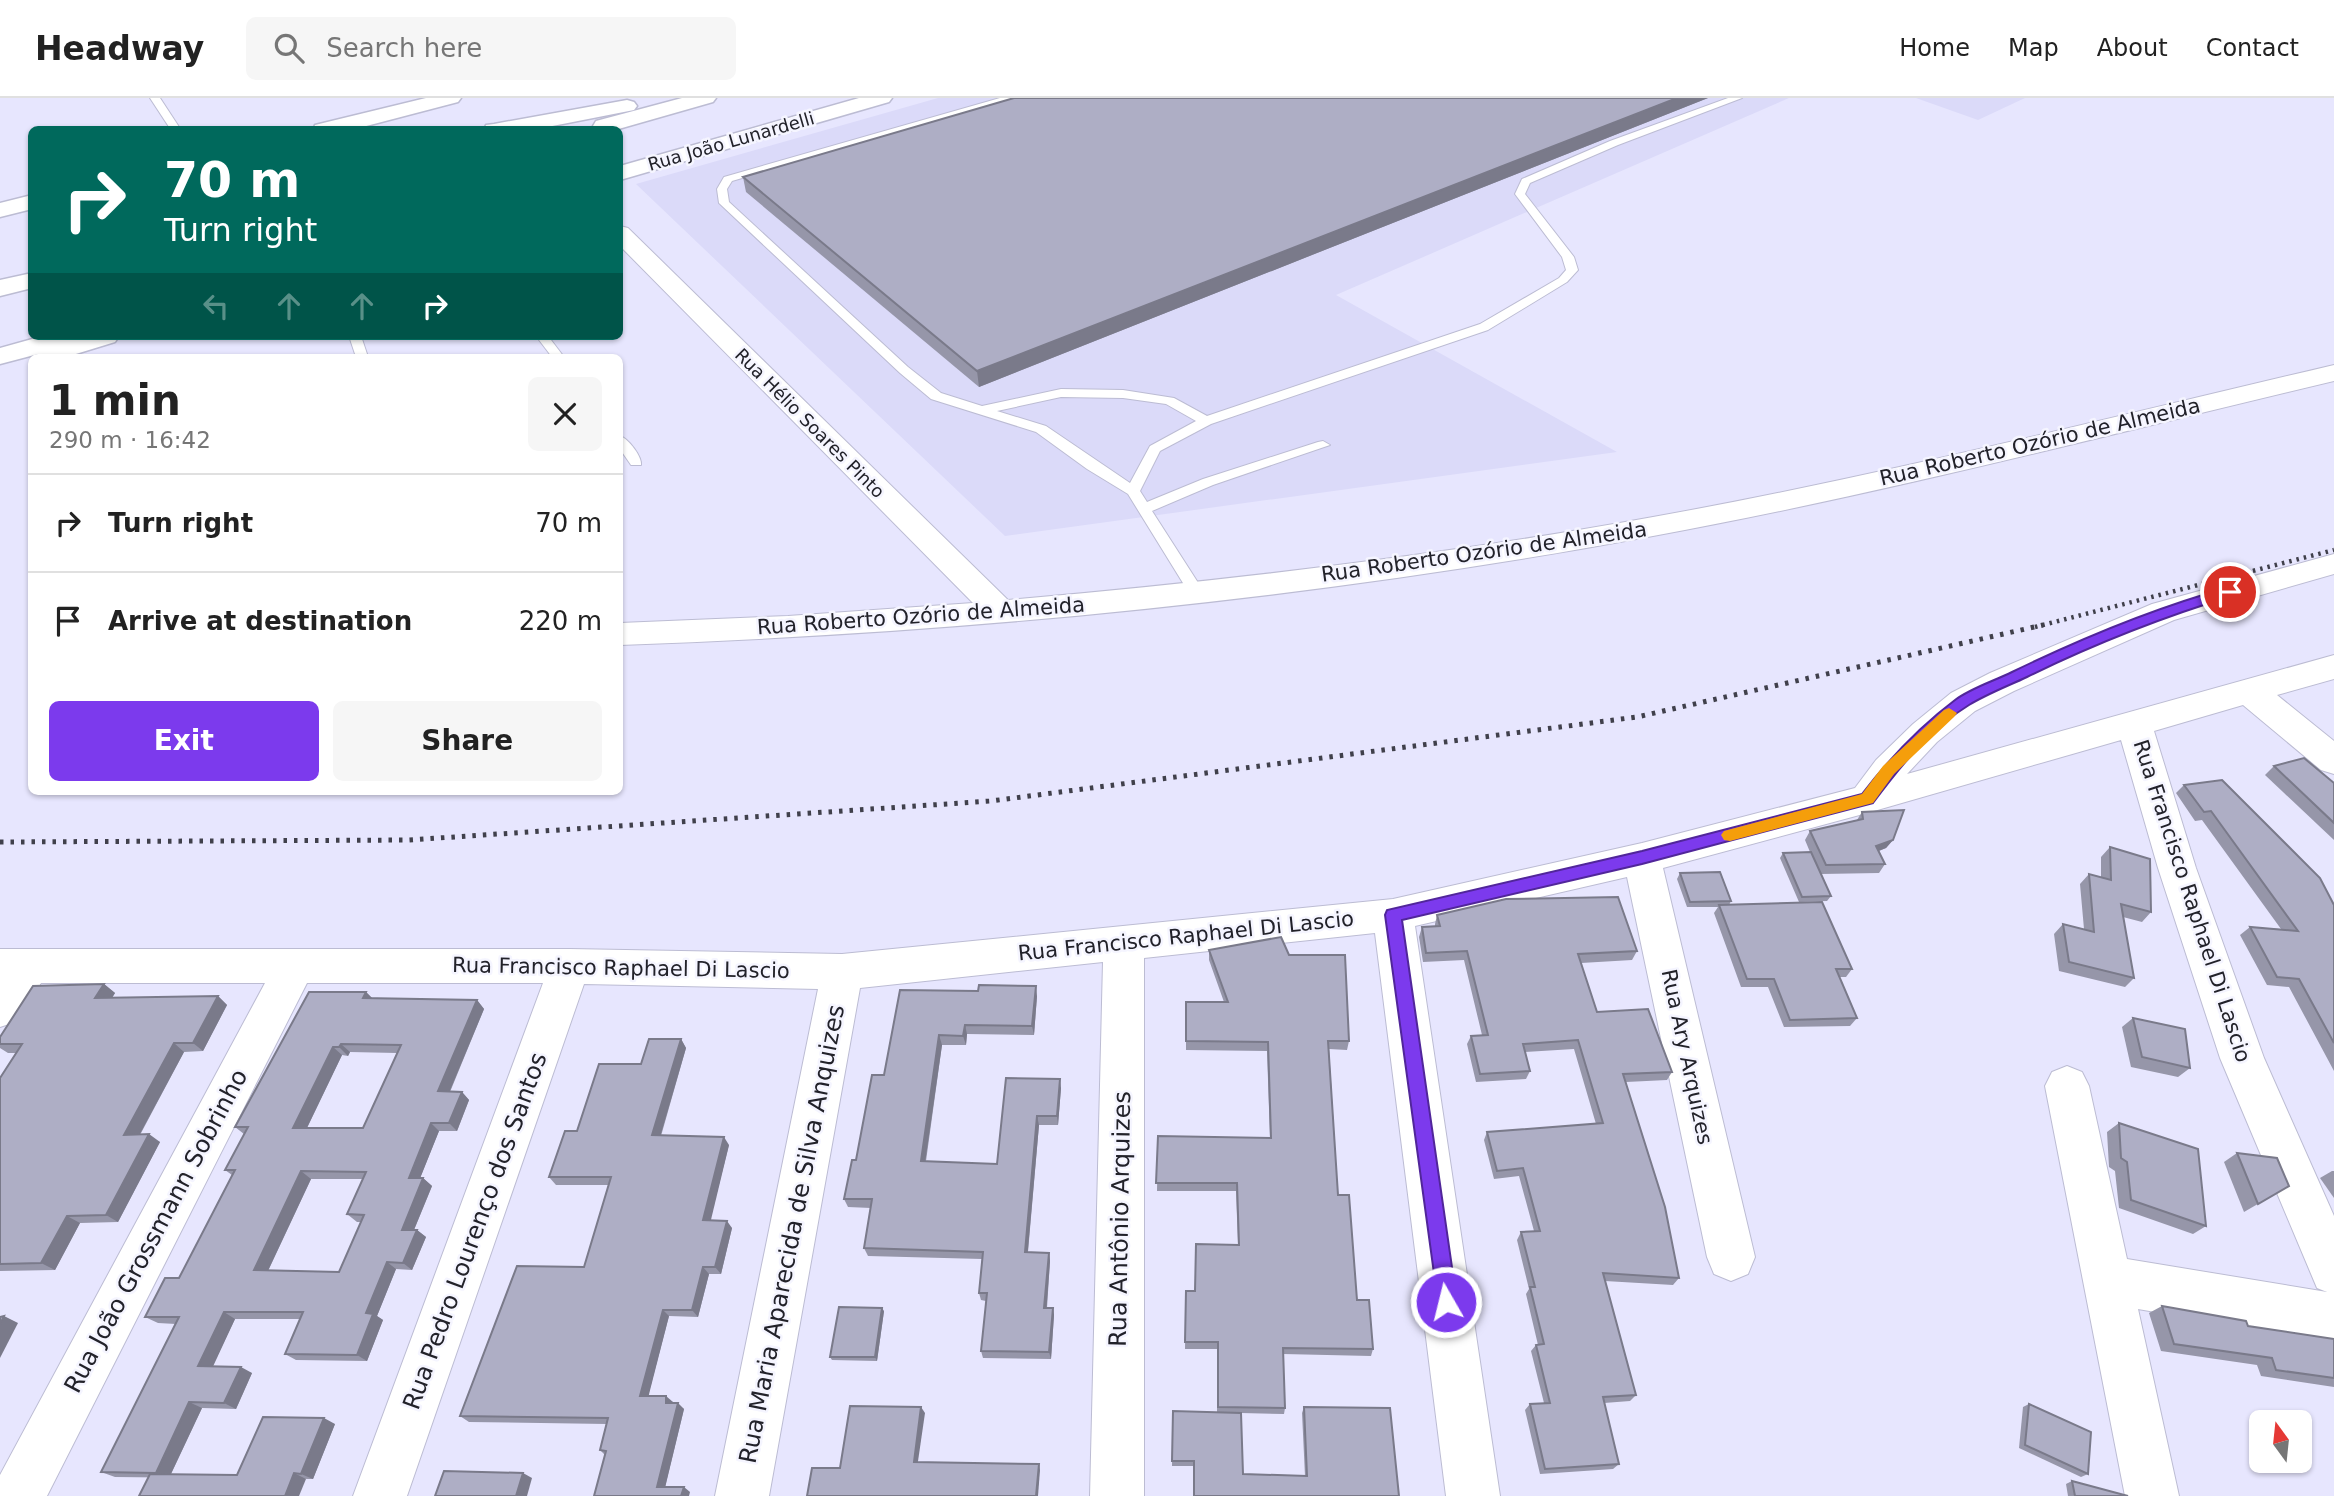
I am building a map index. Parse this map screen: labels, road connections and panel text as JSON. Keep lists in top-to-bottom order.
{
  "streets": {
    "main road": ["Rua João Lunardelli"],
    "street": [
      "Rua Hélio Soares Pinto",
      "Rua Roberto Ozório de Almeida",
      "Rua Francisco Raphael Di Lascio",
      "Rua Ary Arquizes",
      "Rua Antônio Arquizes",
      "Rua João Grossmann Sobrinho",
      "Rua Pedro Lourenço dos Santos",
      "Rua Maria Aparecida de Silva Anquizes"
    ]
  },
  "crossings": [
    ["Rua Hélio Soares Pinto", "Rua Roberto Ozório de Almeida"],
    ["Rua Francisco Raphael Di Lascio", "Rua Ary Arquizes"],
    ["Rua Francisco Raphael Di Lascio", "Rua Antônio Arquizes"],
    ["Rua Francisco Raphael Di Lascio", "Rua João Grossmann Sobrinho"],
    ["Rua Francisco Raphael Di Lascio", "Rua Pedro Lourenço dos Santos"],
    ["Rua Francisco Raphael Di Lascio", "Rua Maria Aparecida de Silva Anquizes"]
  ],
  "north": "top",
  "page": {
    "header": "Headway",
    "search": "Search here",
    "nav": [
      "Home",
      "Map",
      "About",
      "Contact"
    ],
    "turn": ["70 m", "Turn right"],
    "heading": ["1 min", "290 m · 16:42"],
    "list": [
      {
        "name": "Turn right",
        "value": "70 m"
      },
      {
        "name": "Arrive at destination",
        "value": "220 m"
      }
    ],
    "buttons": ["Exit", "Share"]
  }
}
